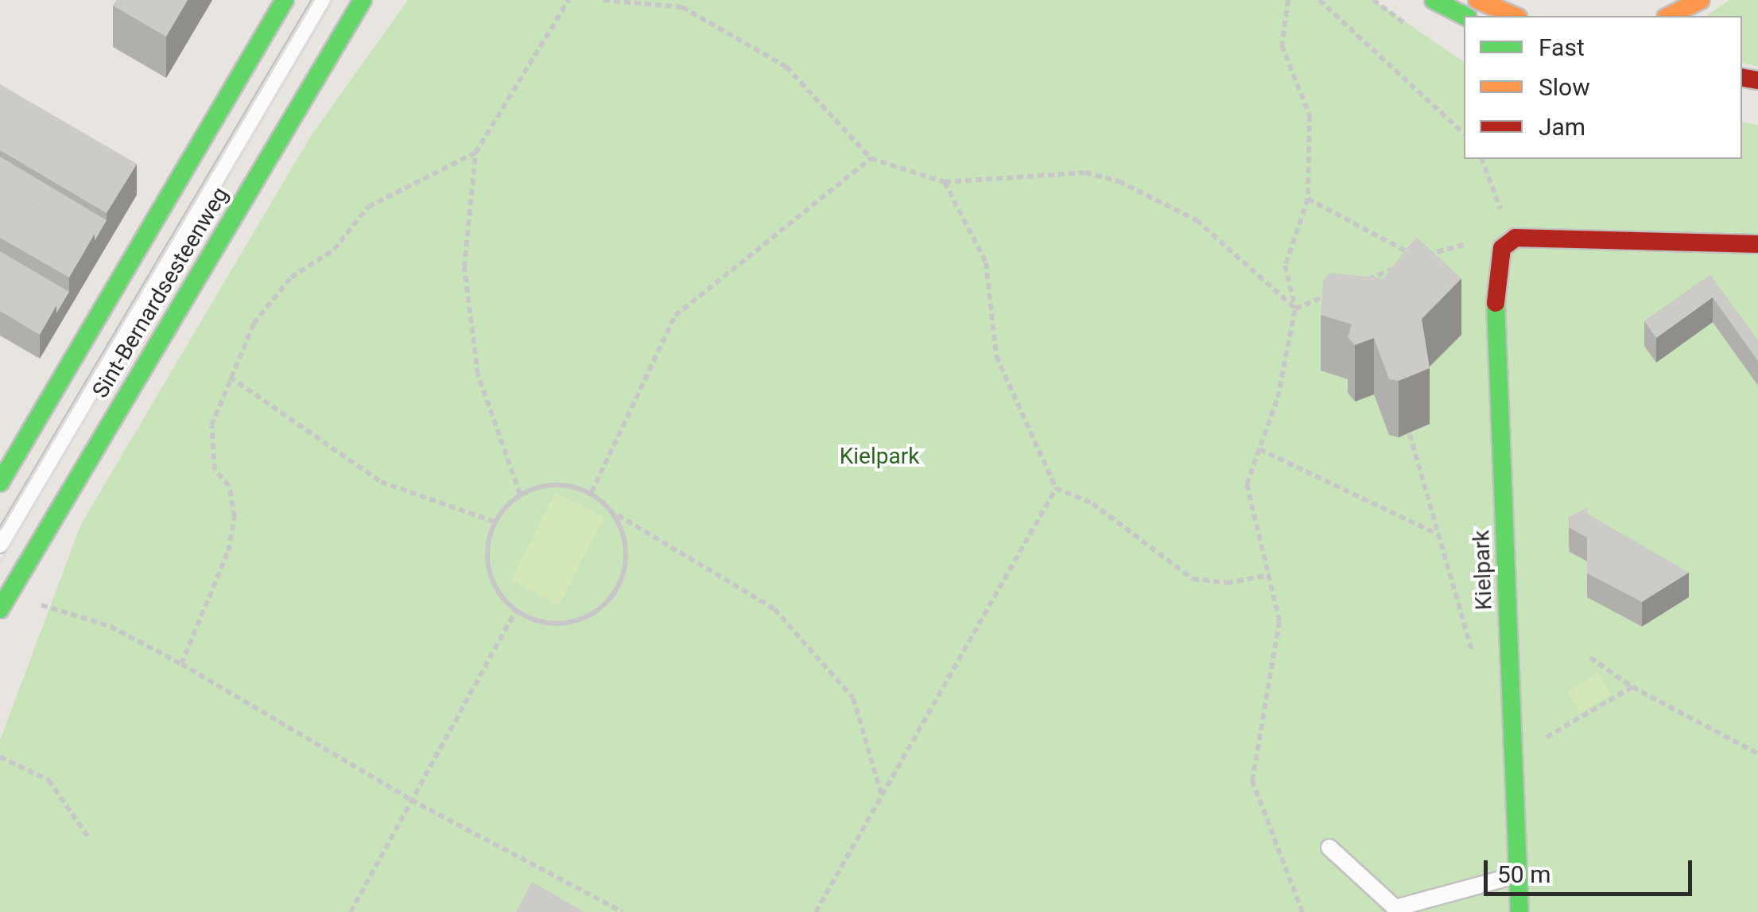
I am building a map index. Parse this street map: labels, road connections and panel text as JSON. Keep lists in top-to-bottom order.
{
  "streets": {
    "main road": ["Sint-Bernardsesteenweg", "Kielpark"]
  },
  "parks": ["Kielpark"],
  "legend": ["Fast", "Slow", "Jam"],
  "scale_bar": "50 m"
}
